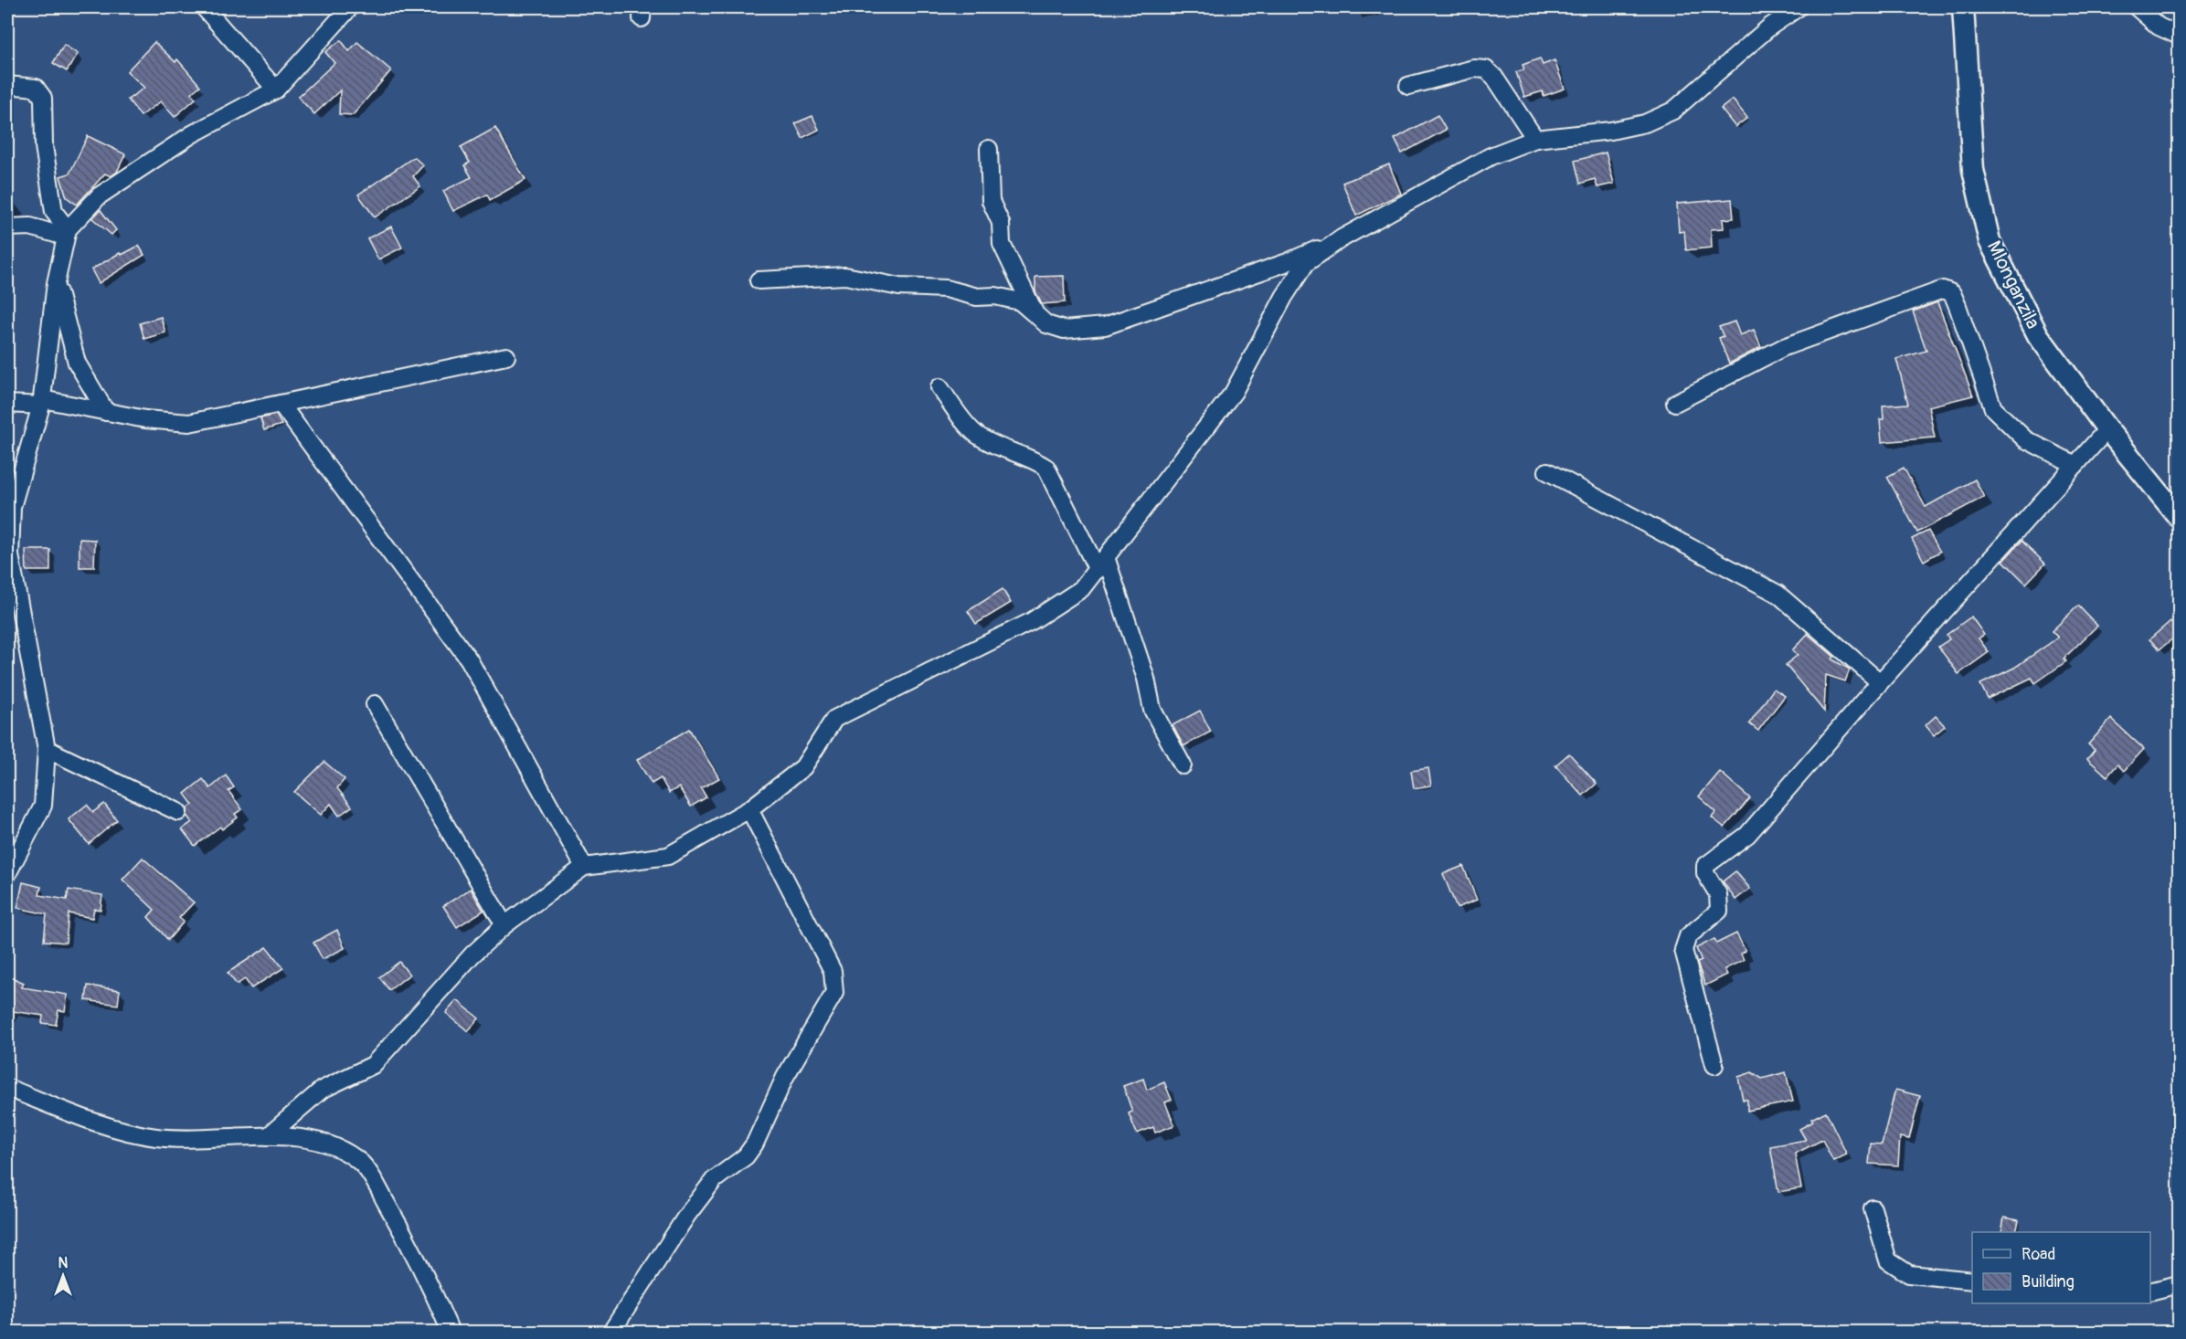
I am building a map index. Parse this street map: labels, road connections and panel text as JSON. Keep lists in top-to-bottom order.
{
  "streets": {
    "street": ["Mlonganzila"]
  },
  "legend": ["Road", "Building"],
  "north": "top"
}
